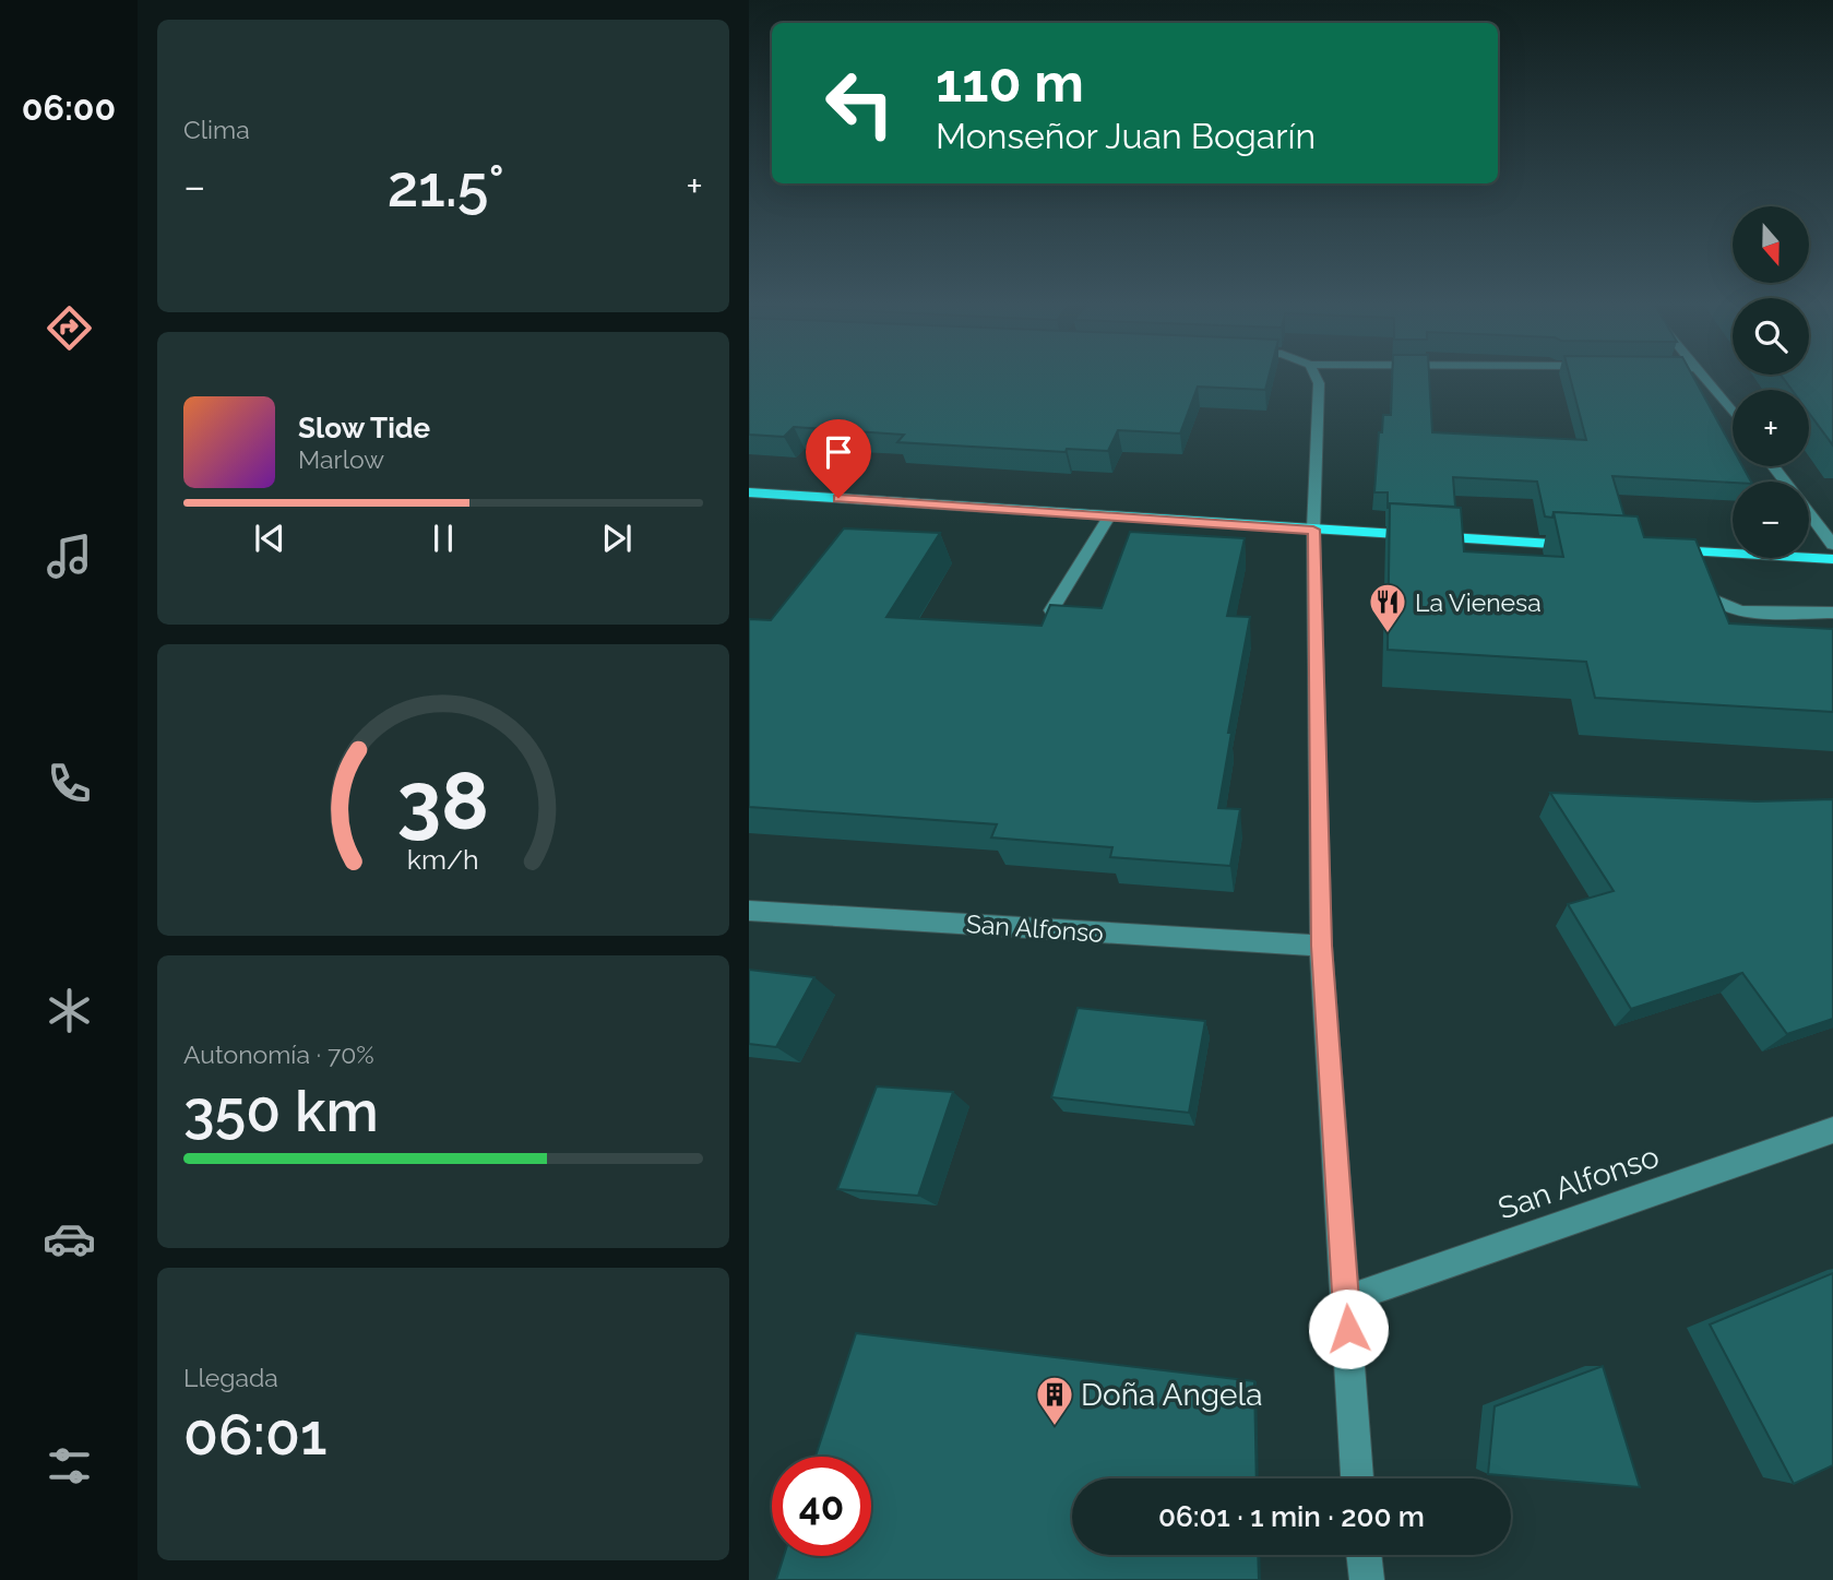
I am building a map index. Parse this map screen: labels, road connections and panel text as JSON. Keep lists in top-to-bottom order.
{
  "streets": {
    "street": ["San Alfonso"]
  },
  "places": {
    "restaurant": ["La Vienesa"],
    "building": ["Doña Angela"]
  },
  "north": "bottom",
  "page": {
    "tabs": "06:00",
    "tile": [
      "Clima",
      ["Autonomía · 70%", "350 km"],
      ["Llegada", "06:01"]
    ],
    "turn": ["110 m", "Monseñor Juan Bogarín"],
    "heat": ["−", "21.5°", "+"],
    "map_buttons": ["+", "−"],
    "song": ["Slow Tide", "Marlow"],
    "limit": "40",
    "trip": "06:01 · 1 min · 200 m",
    "gauge": ["38", "km/h"]
  }
}
